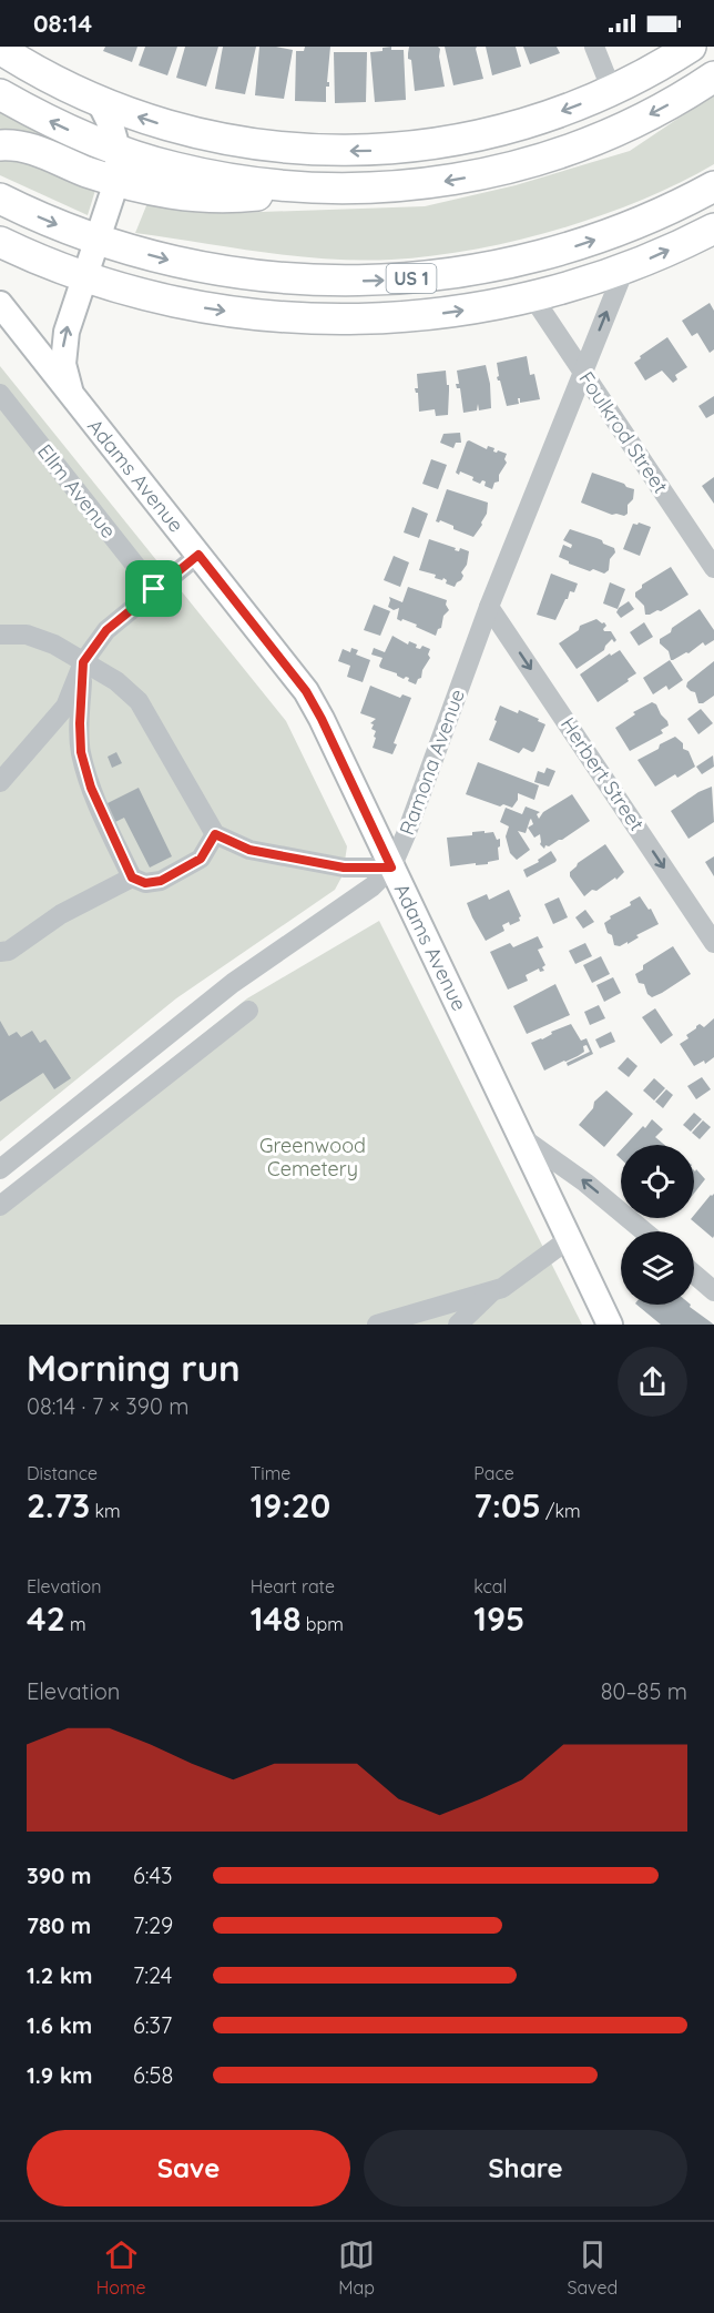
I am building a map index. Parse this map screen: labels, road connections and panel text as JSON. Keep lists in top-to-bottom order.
{
  "streets": {
    "highway": ["US 1"],
    "main road": ["Adams Avenue"],
    "street": [
      "Foulkrod Street",
      "Ellm Avenue",
      "Ramona Avenue",
      "Herbert Street"
    ]
  },
  "crossings": [
    ["US 1", "Foulkrod Street"],
    ["US 1", "Ramona Avenue"],
    ["Foulkrod Street", "Ramona Avenue"],
    ["Adams Avenue", "Ramona Avenue"],
    ["Ramona Avenue", "Herbert Street"]
  ],
  "one_way": ["Herbert Street"],
  "parks": ["Greenwood Cemetery"],
  "page": {
    "status": "08:14",
    "heading": ["Morning run", "08:14 · 7 × 390 m"],
    "stats": [
      ["Distance", "2.73 km"],
      ["Time", "19:20"],
      ["Pace", "7:05 /km"],
      ["Elevation", "42 m"],
      ["Heart rate", "148 bpm"],
      ["kcal", "195"]
    ],
    "chart": ["Elevation", "80–85 m"],
    "list": [
      {
        "name": "390 m",
        "note": "6:43"
      },
      {
        "name": "780 m",
        "note": "7:29"
      },
      {
        "name": "1.2 km",
        "note": "7:24"
      },
      {
        "name": "1.6 km",
        "note": "6:37"
      },
      {
        "name": "1.9 km",
        "note": "6:58"
      }
    ],
    "buttons": ["Save", "Share"],
    "tabs": ["Home", "Map", "Saved"]
  }
}
